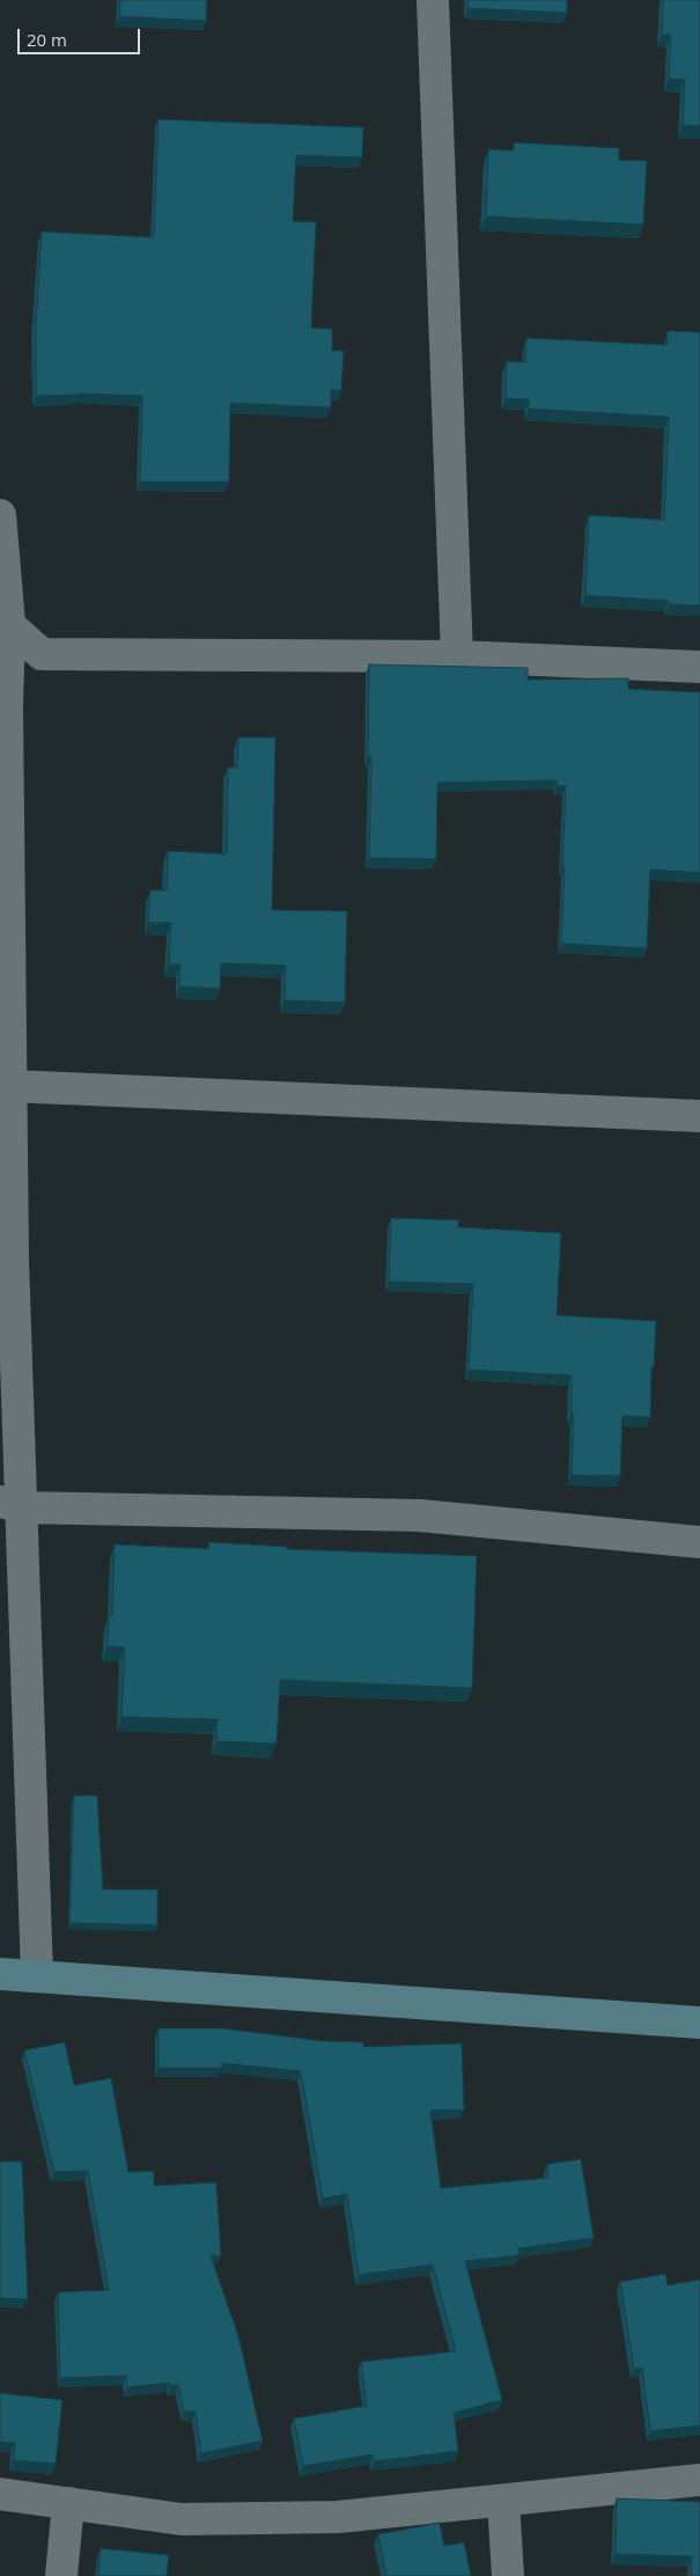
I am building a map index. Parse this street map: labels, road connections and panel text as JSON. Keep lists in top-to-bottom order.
{
  "scale_bar": "20 m"
}
